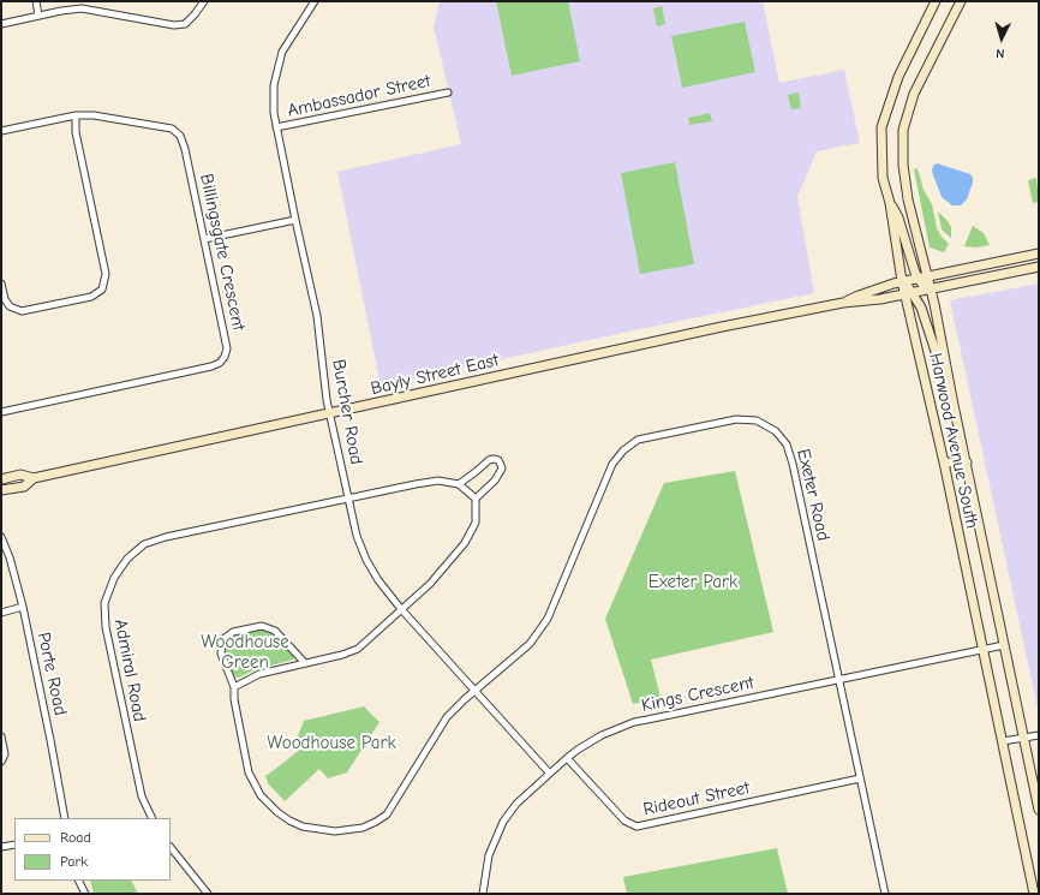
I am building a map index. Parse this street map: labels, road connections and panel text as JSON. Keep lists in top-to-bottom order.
{
  "streets": {
    "main road": ["Bayly Street East", "Harwood Avenue South"],
    "street": [
      "Ambassador Street",
      "Billingsgate Crescent",
      "Burcher Road",
      "Exeter Road",
      "Admiral Road",
      "Porte Road",
      "Kings Crescent",
      "Rideout Street"
    ]
  },
  "crossings": [
    ["Ambassador Street", "Burcher Road"],
    ["Bayly Street East", "Burcher Road"],
    ["Bayly Street East", "Harwood Avenue South"],
    ["Burcher Road", "Exeter Road"],
    ["Burcher Road", "Admiral Road"],
    ["Burcher Road", "Kings Crescent"],
    ["Harwood Avenue South", "Kings Crescent"],
    ["Exeter Road", "Kings Crescent"],
    ["Exeter Road", "Rideout Street"],
    ["Kings Crescent", "Rideout Street"]
  ],
  "parks": ["Exeter Park", "Woodhouse Green", "Woodhouse Park"],
  "legend": ["Road", "Park"],
  "north": "bottom"
}
